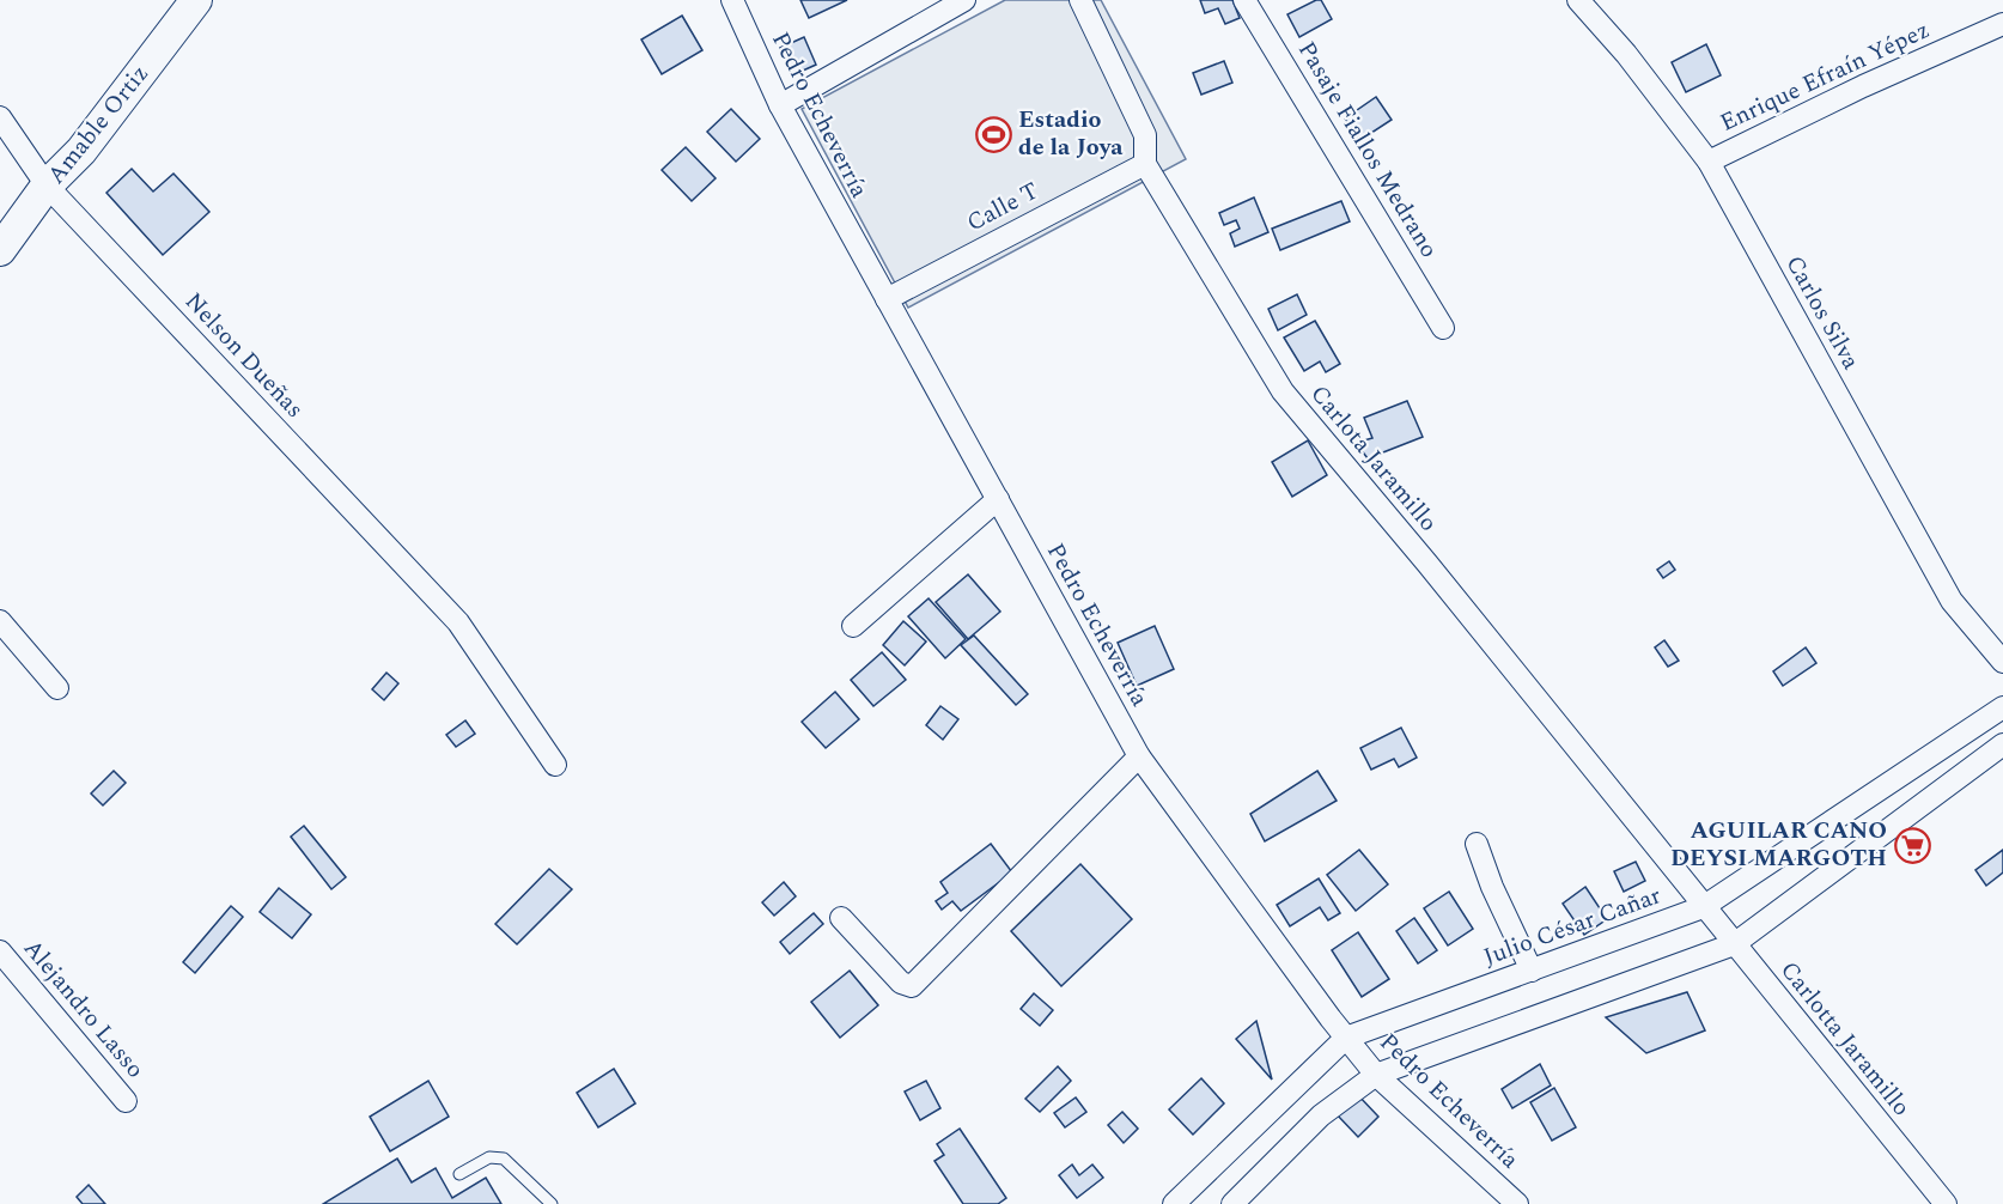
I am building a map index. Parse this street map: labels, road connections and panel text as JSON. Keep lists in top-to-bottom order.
{
  "streets": {
    "street": [
      "Enrique Efraín Yépez",
      "Pedro Echeverría",
      "Amable Ortiz",
      "Pasaje Fiallos Medrano",
      "Calle T",
      "Carlos Silva",
      "Nelson Dueñas",
      "Carlota Jaramillo",
      "Julio César Cañar",
      "Alejandro Lasso",
      "Carlotta Jaramillo"
    ]
  },
  "crossings": [
    ["Enrique Efraín Yépez", "Carlos Silva"],
    ["Pedro Echeverría", "Calle T"],
    ["Pedro Echeverría", "Julio César Cañar"],
    ["Amable Ortiz", "Nelson Dueñas"],
    ["Calle T", "Carlota Jaramillo"],
    ["Carlota Jaramillo", "Julio César Cañar"],
    ["Carlota Jaramillo", "Carlotta Jaramillo"],
    ["Julio César Cañar", "Carlotta Jaramillo"]
  ],
  "places": {
    "sports": ["Estadio de la Joya"],
    "supermarket": ["AGUILAR CANO DEYSI MARGOTH"]
  }
}
